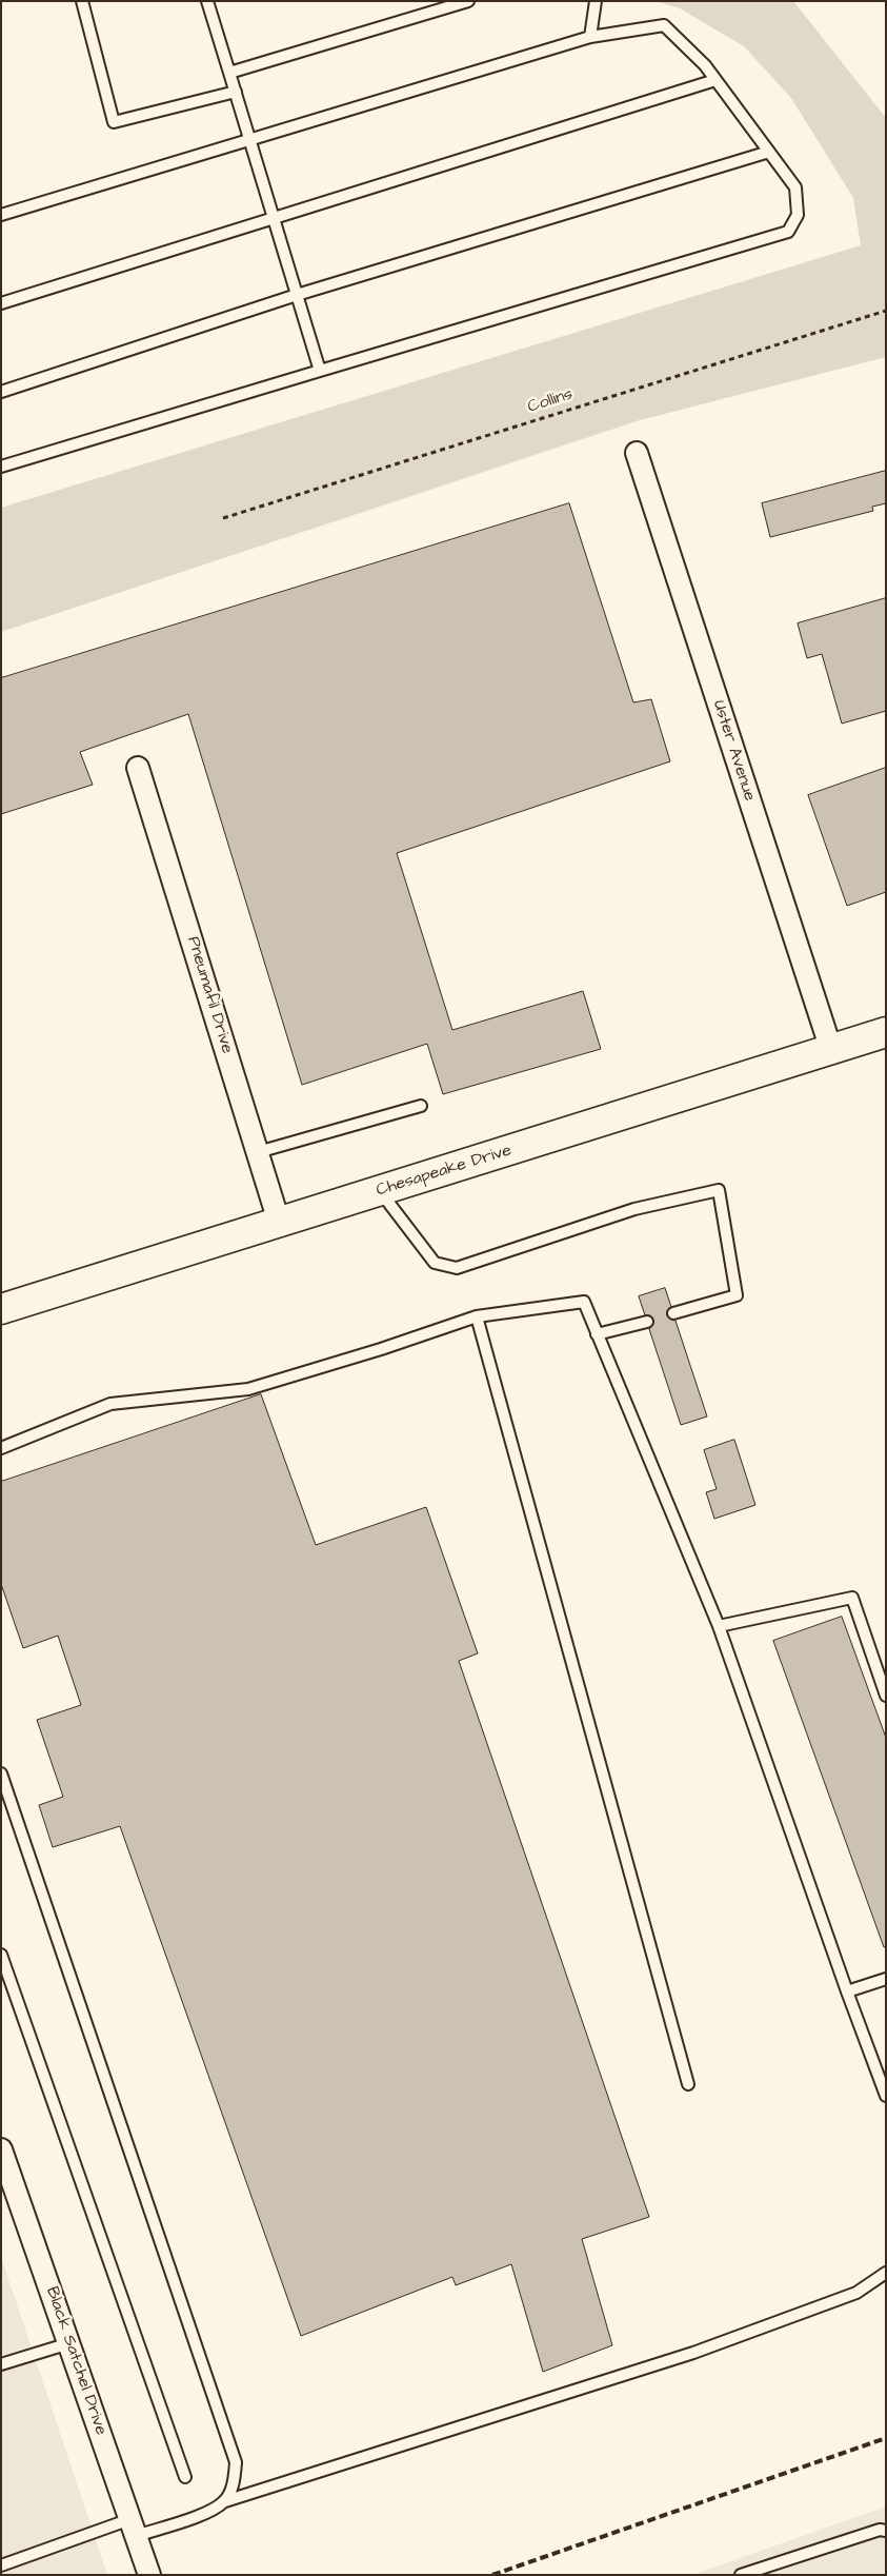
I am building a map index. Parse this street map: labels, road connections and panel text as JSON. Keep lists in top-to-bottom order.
{
  "streets": {
    "street": [
      "Uster Avenue",
      "Pneumafil Drive",
      "Chesapeake Drive",
      "Black Satchel Drive"
    ],
    "path": ["Collins"]
  },
  "crossings": [
    ["Uster Avenue", "Chesapeake Drive"],
    ["Pneumafil Drive", "Chesapeake Drive"]
  ]
}
